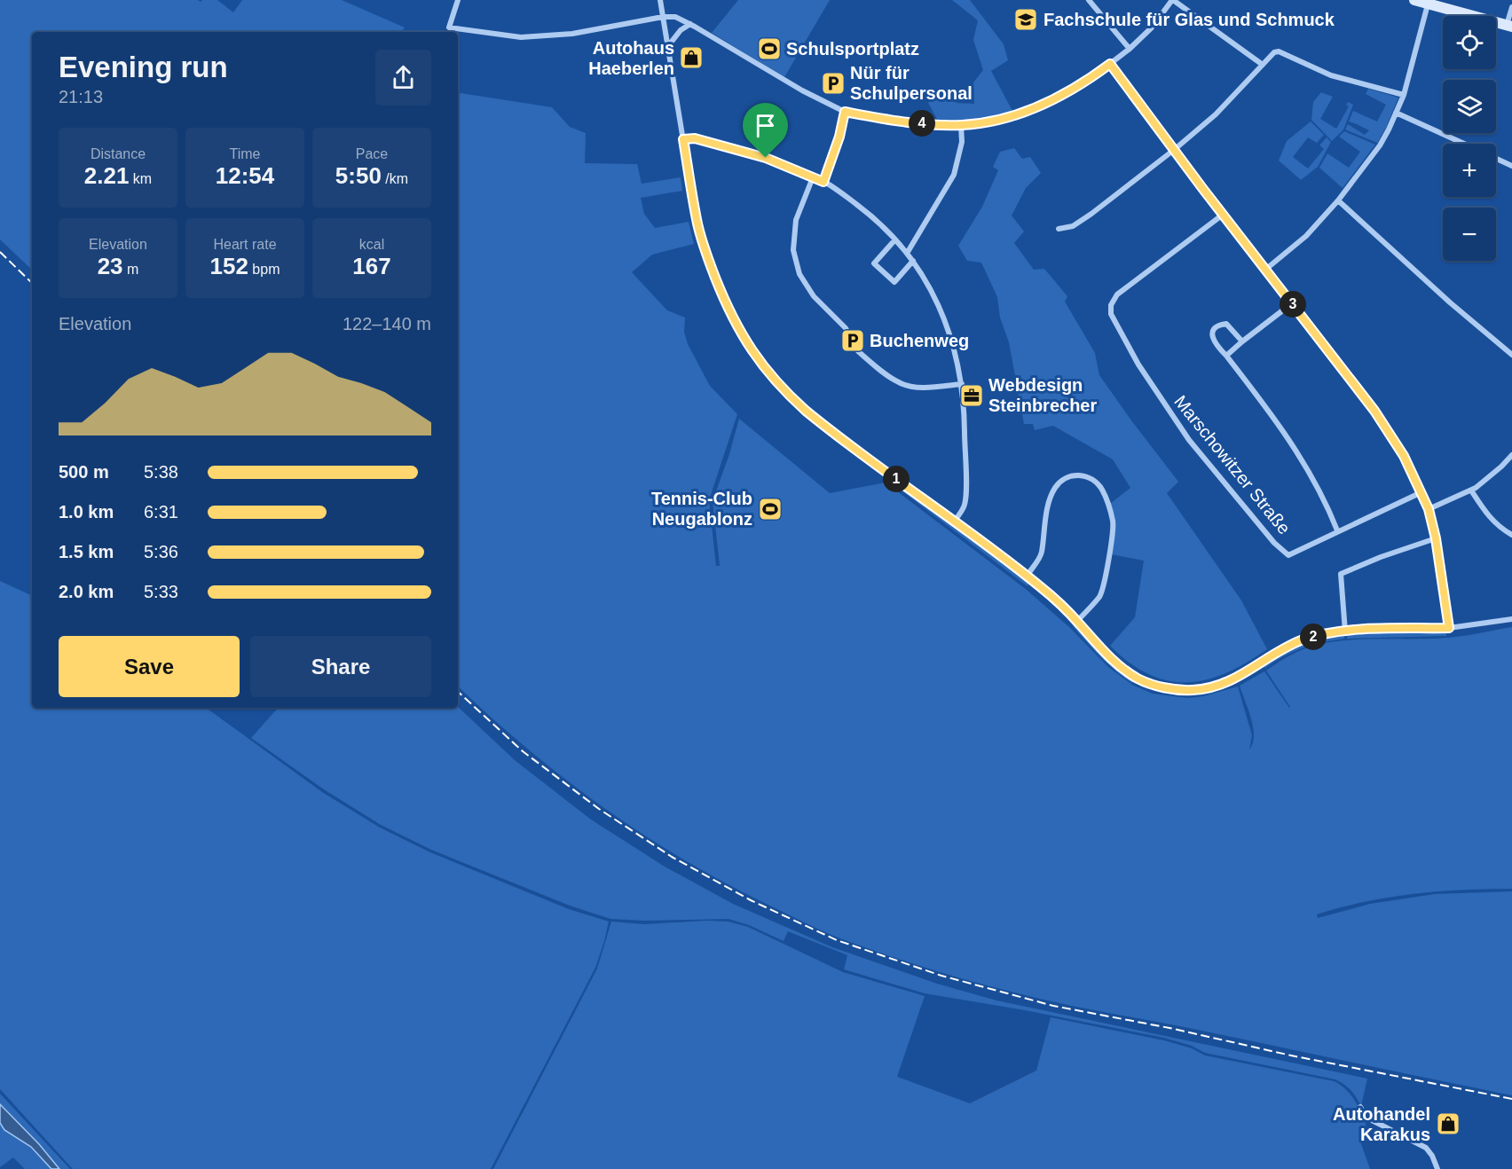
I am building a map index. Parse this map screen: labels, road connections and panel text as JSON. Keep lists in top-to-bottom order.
{
  "streets": {
    "street": ["Marschowitzer Straße"]
  },
  "places": {
    "school or university": ["Fachschule für Glas und Schmuck"],
    "sports": ["Schulsportplatz", "Tennis-Club Neugablonz"],
    "shop": ["Autohaus Haeberlen", "Autohandel Karakus"],
    "parking": ["Nür für Schulpersonal", "Buchenweg"],
    "office": ["Webdesign Steinbrecher"]
  },
  "page": {
    "map_buttons": ["+", "−"],
    "heading": ["Evening run", "21:13"],
    "pins": [
      "4",
      "3",
      "1",
      "2"
    ],
    "stats": [
      ["Distance", "2.21 km"],
      ["Time", "12:54"],
      ["Pace", "5:50 /km"],
      ["Elevation", "23 m"],
      ["Heart rate", "152 bpm"],
      ["kcal", "167"]
    ],
    "chart": ["Elevation", "122–140 m"],
    "list": [
      {
        "name": "500 m",
        "note": "5:38"
      },
      {
        "name": "1.0 km",
        "note": "6:31"
      },
      {
        "name": "1.5 km",
        "note": "5:36"
      },
      {
        "name": "2.0 km",
        "note": "5:33"
      }
    ],
    "buttons": ["Save", "Share"]
  }
}
